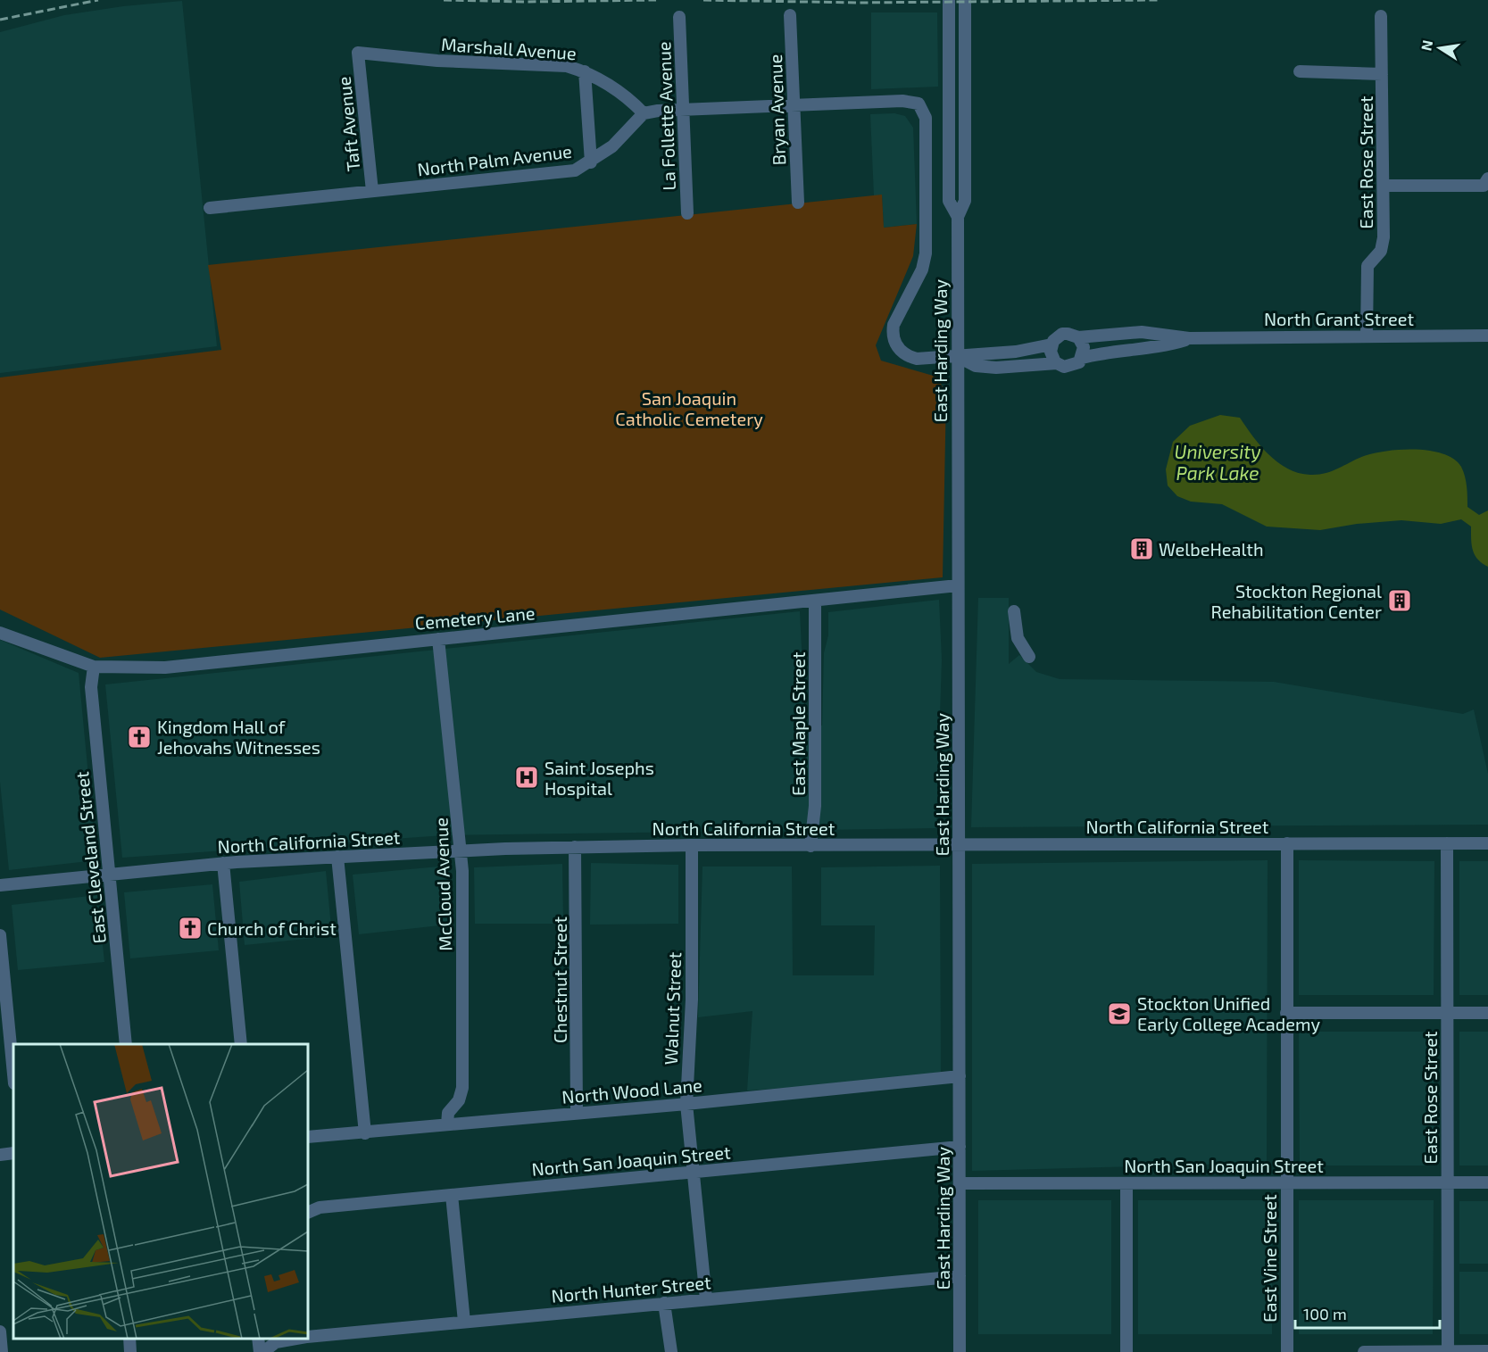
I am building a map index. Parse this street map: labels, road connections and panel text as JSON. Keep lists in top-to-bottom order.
{
  "streets": {
    "street": [
      "Marshall Avenue",
      "Bryan Avenue",
      "La Follette Avenue",
      "Taft Avenue",
      "North Palm Avenue",
      "East Rose Street",
      "North Grant Street",
      "East Harding Way",
      "Cemetery Lane",
      "East Maple Street",
      "North California Street",
      "East Cleveland Street",
      "McCloud Avenue",
      "Chestnut Street",
      "Walnut Street",
      "North Wood Lane",
      "North San Joaquin Street",
      "East Vine Street",
      "North Hunter Street"
    ]
  },
  "crossings": [
    ["Marshall Avenue", "Taft Avenue"],
    ["Marshall Avenue", "North Palm Avenue"],
    ["Taft Avenue", "North Palm Avenue"],
    ["East Rose Street", "North Grant Street"],
    ["East Rose Street", "North California Street"],
    ["East Rose Street", "North San Joaquin Street"],
    ["North Grant Street", "East Harding Way"],
    ["East Harding Way", "Cemetery Lane"],
    ["East Harding Way", "North California Street"],
    ["East Harding Way", "North Wood Lane"],
    ["East Harding Way", "North San Joaquin Street"],
    ["East Harding Way", "North Hunter Street"],
    ["Cemetery Lane", "East Maple Street"],
    ["Cemetery Lane", "East Cleveland Street"],
    ["Cemetery Lane", "McCloud Avenue"],
    ["East Maple Street", "North California Street"],
    ["North California Street", "East Cleveland Street"],
    ["North California Street", "McCloud Avenue"],
    ["North California Street", "Chestnut Street"],
    ["North California Street", "Walnut Street"],
    ["North California Street", "East Vine Street"],
    ["McCloud Avenue", "North Wood Lane"],
    ["Chestnut Street", "North Wood Lane"],
    ["Walnut Street", "North Wood Lane"],
    ["Walnut Street", "North San Joaquin Street"],
    ["Walnut Street", "North Hunter Street"],
    ["North San Joaquin Street", "East Vine Street"]
  ],
  "water": ["University Park Lake"],
  "parks": ["San Joaquin Catholic Cemetery"],
  "places": {
    "building": ["WelbeHealth", "Stockton Regional Rehabilitation Center"],
    "church": ["Kingdom Hall of Jehovahs Witnesses", "Church of Christ"],
    "hospital": ["Saint Josephs Hospital"],
    "school or university": ["Stockton Unified Early College Academy"]
  },
  "scale_bar": "100 m",
  "north": "left"
}
